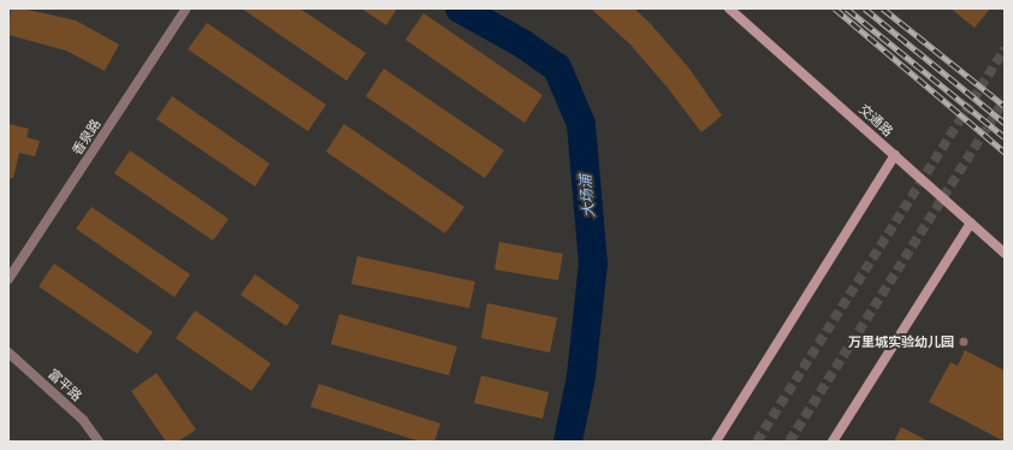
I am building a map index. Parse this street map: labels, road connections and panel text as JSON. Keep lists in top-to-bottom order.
{
  "streets": {
    "main road": ["交通路"],
    "street": ["香泉路", "富平路"]
  },
  "water": ["大场浦"],
  "places": ["万里城实验幼儿园"]
}
